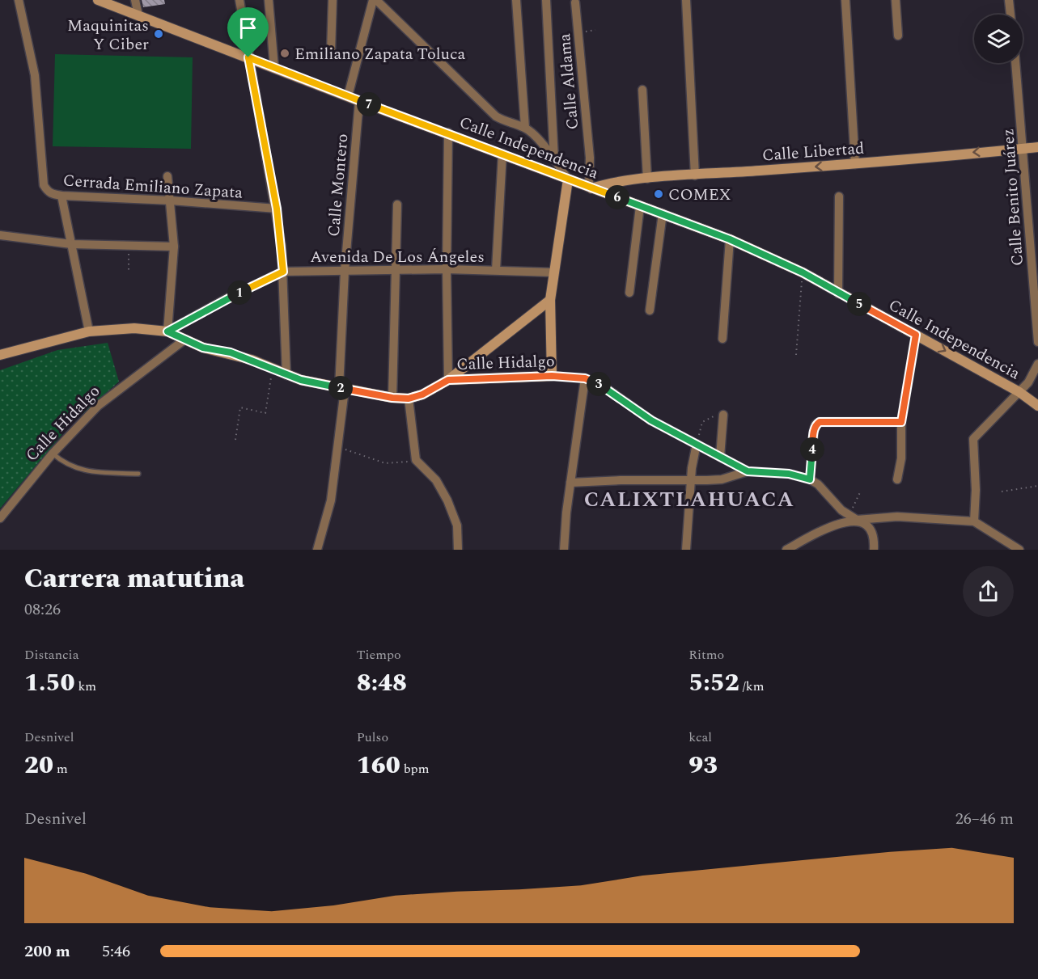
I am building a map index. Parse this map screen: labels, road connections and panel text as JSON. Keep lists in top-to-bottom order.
{
  "streets": {
    "main road": ["Calle Independencia", "Calle Libertad", "Calle Hidalgo"],
    "street": [
      "Calle Aldama",
      "Calle Montero",
      "Cerrada Emiliano Zapata",
      "Calle Benito Juárez",
      "Avenida De Los Ángeles"
    ]
  },
  "crossings": [
    ["Calle Aldama", "Calle Independencia"],
    ["Calle Aldama", "Calle Libertad"],
    ["Calle Independencia", "Calle Libertad"],
    ["Calle Independencia", "Calle Montero"],
    ["Calle Libertad", "Calle Benito Juárez"],
    ["Calle Montero", "Avenida De Los Ángeles"],
    ["Calle Montero", "Calle Hidalgo"]
  ],
  "one_way": ["Calle Libertad"],
  "districts": ["CALIXTLAHUACA"],
  "places": ["Maquinitas Y Ciber", "Emiliano Zapata Toluca", "COMEX"],
  "page": {
    "pins": [
      "7",
      "6",
      "1",
      "5",
      "3",
      "2",
      "4"
    ],
    "heading": ["Carrera matutina", "08:26"],
    "stats": [
      ["Distancia", "1.50 km"],
      ["Tiempo", "8:48"],
      ["Ritmo", "5:52 /km"],
      ["Desnivel", "20 m"],
      ["Pulso", "160 bpm"],
      ["kcal", "93"]
    ],
    "chart": ["Desnivel", "26–46 m"],
    "list": [
      {
        "name": "200 m",
        "note": "5:46"
      }
    ]
  }
}
